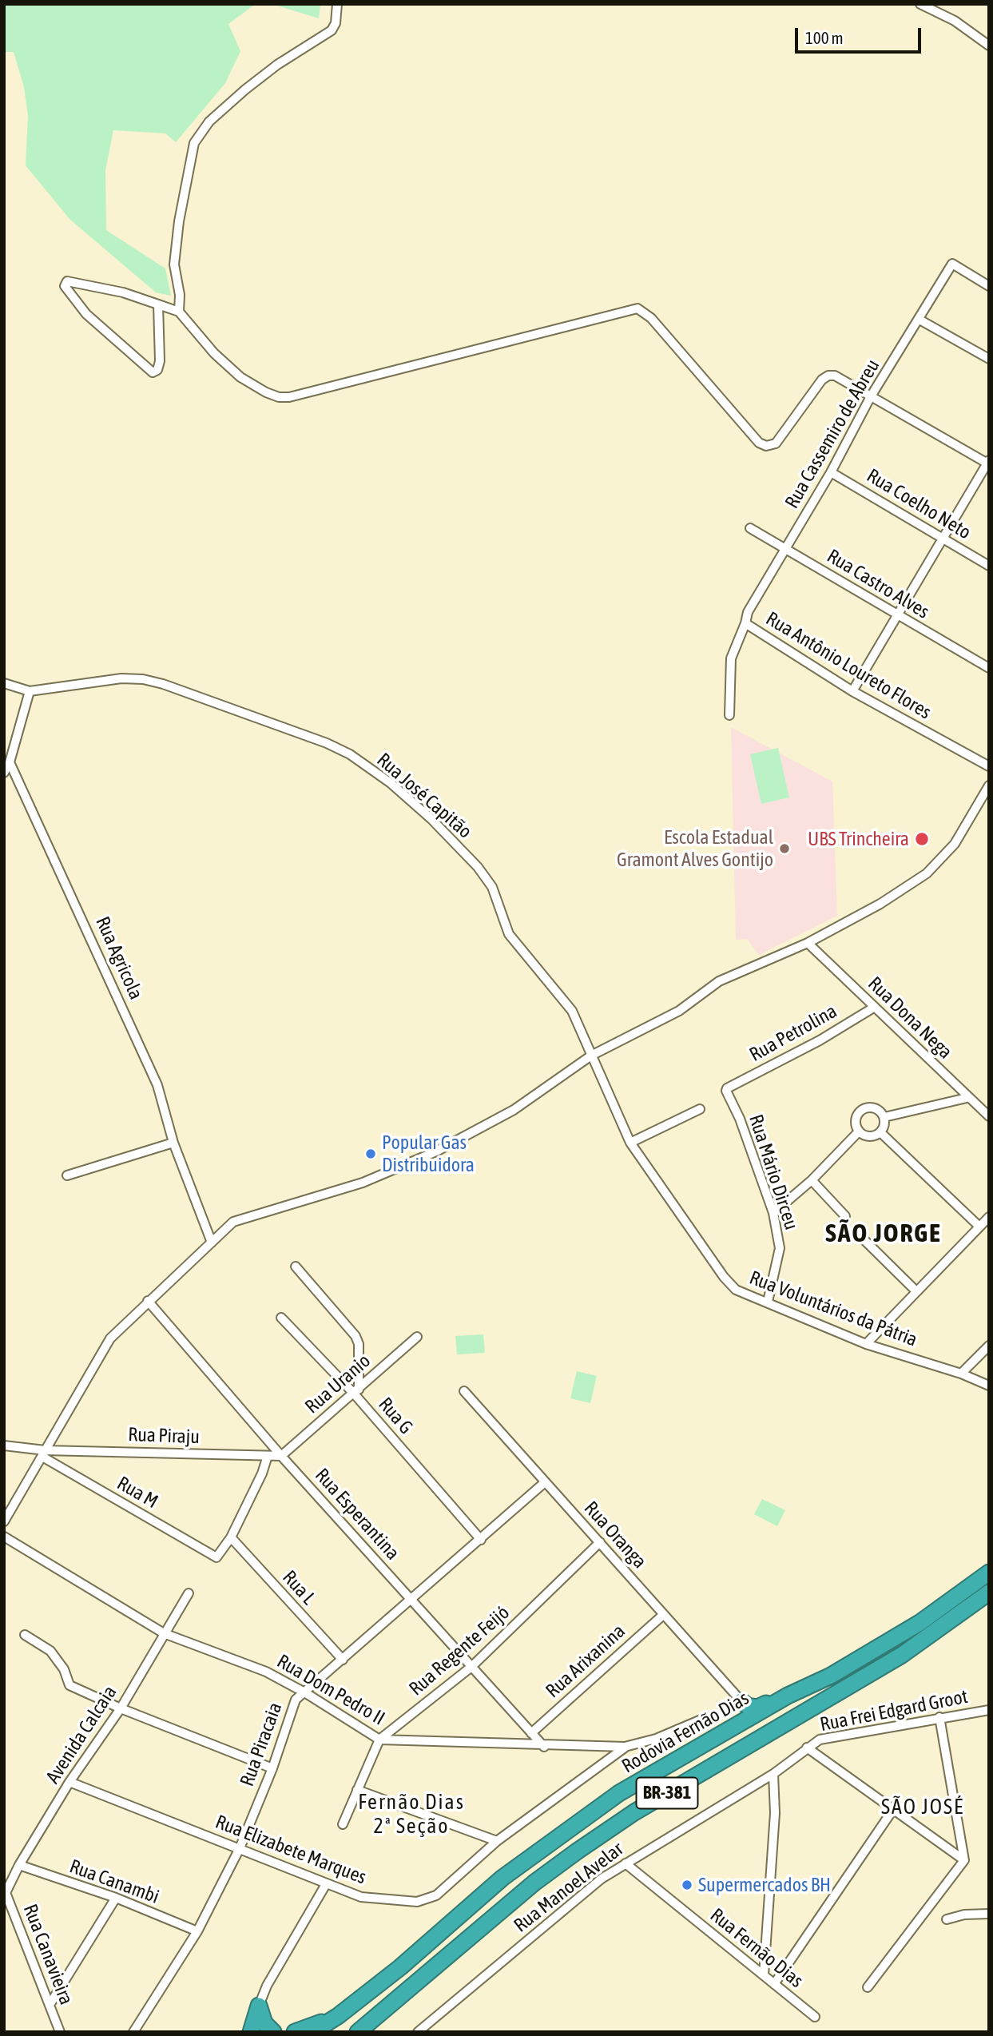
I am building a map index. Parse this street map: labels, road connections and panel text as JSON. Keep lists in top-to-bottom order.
{
  "streets": {
    "highway": ["Rodovia Fernão Dias", "BR-381"],
    "street": [
      "Rua Cassemiro de Abreu",
      "Rua Coelho Neto",
      "Rua Castro Alves",
      "Rua Antônio Loureto Flores",
      "Rua José Capitão",
      "Rua Agricola",
      "Rua Dona Nega",
      "Rua Petrolina",
      "Rua Mário Dirceu",
      "Rua Voluntários da Pátria",
      "Rua Uranio",
      "Rua G",
      "Rua Piraju",
      "Rua M",
      "Rua Esperantina",
      "Rua Oranga",
      "Rua L",
      "Rua Regente Feijó",
      "Rua Arixanina",
      "Rua Dom Pedro II",
      "Rua Frei Edgard Groot",
      "Avenida Calcaia",
      "Rua Piracaia",
      "Rua Elizabete Marques",
      "Rua Canambi",
      "Rua Manoel Avelar",
      "Rua Fernão Dias",
      "Rua Canavieira"
    ]
  },
  "crossings": [
    ["Rua Cassemiro de Abreu", "Rua Coelho Neto"],
    ["Rua Cassemiro de Abreu", "Rua Castro Alves"],
    ["Rua Cassemiro de Abreu", "Rua Antônio Loureto Flores"],
    ["Rua José Capitão", "Rua Voluntários da Pátria"],
    ["Rua Dona Nega", "Rua Petrolina"],
    ["Rua Petrolina", "Rua Mário Dirceu"],
    ["Rua Mário Dirceu", "Rua Voluntários da Pátria"],
    ["Rua Uranio", "Rua G"],
    ["Rua Uranio", "Rua Piraju"],
    ["Rua Uranio", "Rua Esperantina"],
    ["Rua G", "Rua Piracaia"],
    ["Rua Piraju", "Rua M"],
    ["Rua Piraju", "Rua Esperantina"],
    ["Rua M", "Rua L"],
    ["Rua Esperantina", "Rua Regente Feijó"],
    ["Rua Esperantina", "Rua Arixanina"],
    ["Rua Esperantina", "Rua Dom Pedro II"],
    ["Rua Esperantina", "Rua Piracaia"],
    ["Rua Oranga", "Rua Regente Feijó"],
    ["Rua Oranga", "Rua Arixanina"],
    ["Rua Oranga", "Rua Piracaia"],
    ["Rua L", "Rua Piracaia"],
    ["Rua Regente Feijó", "Rua Dom Pedro II"],
    ["Rua Dom Pedro II", "Avenida Calcaia"],
    ["Rua Dom Pedro II", "Rua Piracaia"],
    ["Rua Dom Pedro II", "Rua Elizabete Marques"],
    ["Rua Frei Edgard Groot", "Rua Manoel Avelar"],
    ["Avenida Calcaia", "Rua Elizabete Marques"],
    ["Avenida Calcaia", "Rua Canambi"],
    ["Avenida Calcaia", "Rua Canavieira"],
    ["Rua Piracaia", "Rua Elizabete Marques"],
    ["Rua Piracaia", "Rua Canambi"],
    ["Rua Manoel Avelar", "Rua Fernão Dias"]
  ],
  "districts": ["SÃO JORGE", "Fernão Dias 2ª Seção", "SÃO JOSÉ"],
  "places": [
    "UBS Trincheira",
    "Escola Estadual Gramont Alves Gontijo",
    "Popular Gas Distribuidora",
    "Supermercados BH"
  ],
  "scale_bar": "100 m"
}
